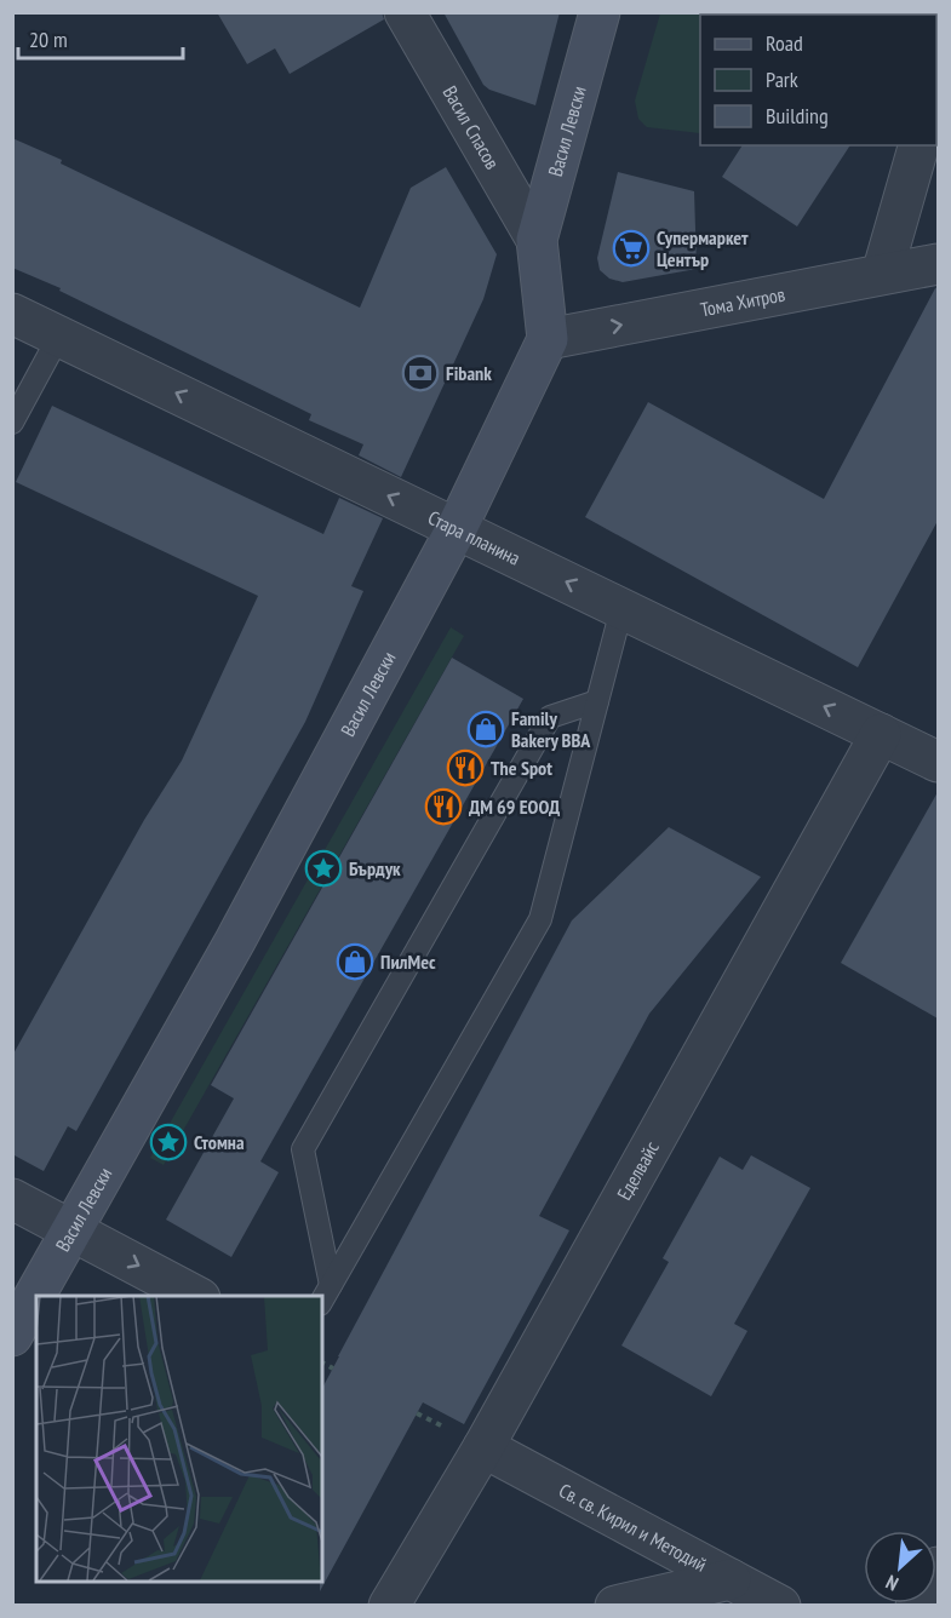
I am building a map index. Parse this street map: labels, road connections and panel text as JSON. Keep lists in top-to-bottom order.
{
  "streets": {
    "street": [
      "Васил Спасов",
      "Васил Левски",
      "Тома Хитров",
      "Стара планина",
      "Еделвайс",
      "Св. св. Кирил и Методий"
    ]
  },
  "crossings": [
    ["Васил Спасов", "Васил Левски"],
    ["Васил Левски", "Тома Хитров"],
    ["Васил Левски", "Стара планина"],
    ["Стара планина", "Еделвайс"],
    ["Еделвайс", "Св. св. Кирил и Методий"]
  ],
  "one_way": ["Тома Хитров", "Стара планина"],
  "places": {
    "supermarket": ["Супермаркет Център"],
    "bank": ["Fibank"],
    "shop": ["Family Bakery BBA", "ПилМес"],
    "restaurant": ["The Spot", "ДМ 69 ЕООД"],
    "place": ["Бърдук", "Стомна"]
  },
  "legend": ["Road", "Park", "Building"],
  "scale_bar": "20 m",
  "north": "bottom left"
}
